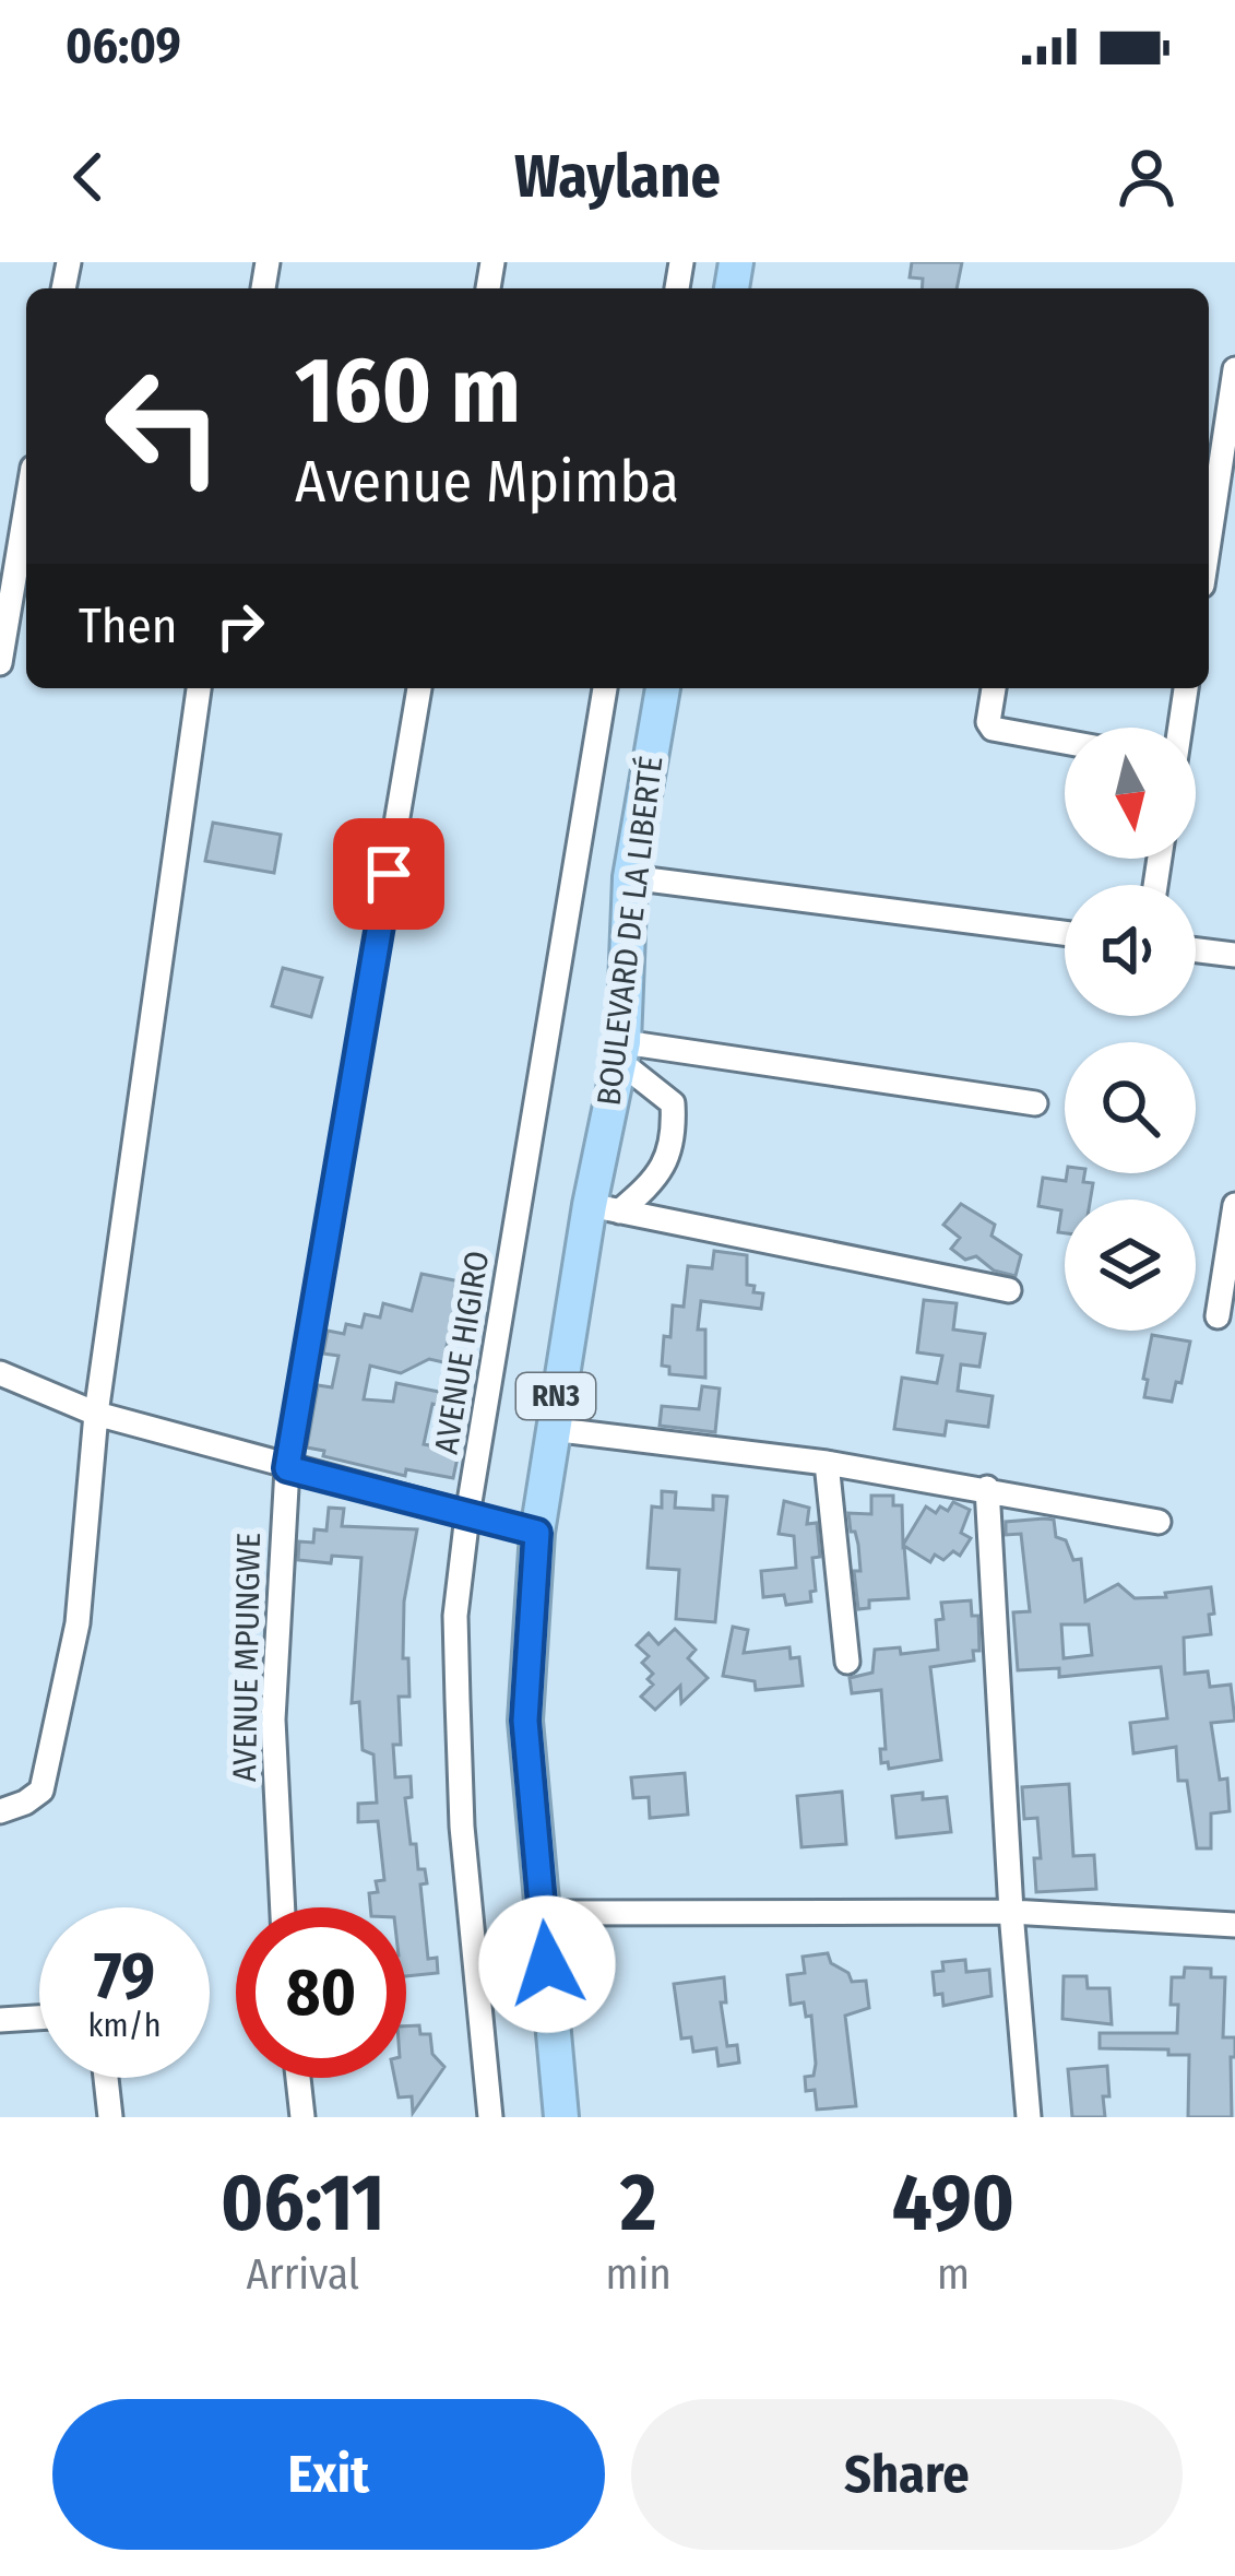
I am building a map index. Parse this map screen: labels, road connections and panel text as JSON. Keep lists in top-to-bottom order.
{
  "streets": {
    "highway": ["BOULEVARD DE LA LIBERTÉ", "RN3"],
    "street": ["AVENUE HIGIRO", "AVENUE MPUNGWE"]
  },
  "north": "bottom",
  "page": {
    "status": "06:09",
    "header": "Waylane",
    "turn": ["160 m", "Avenue Mpimba"],
    "then": "Then",
    "speed": "79 km/h",
    "limit": "80",
    "eta": [
      "06:11",
      "Arrival",
      "2",
      "min",
      "490",
      "m"
    ],
    "buttons": ["Exit", "Share"]
  }
}
